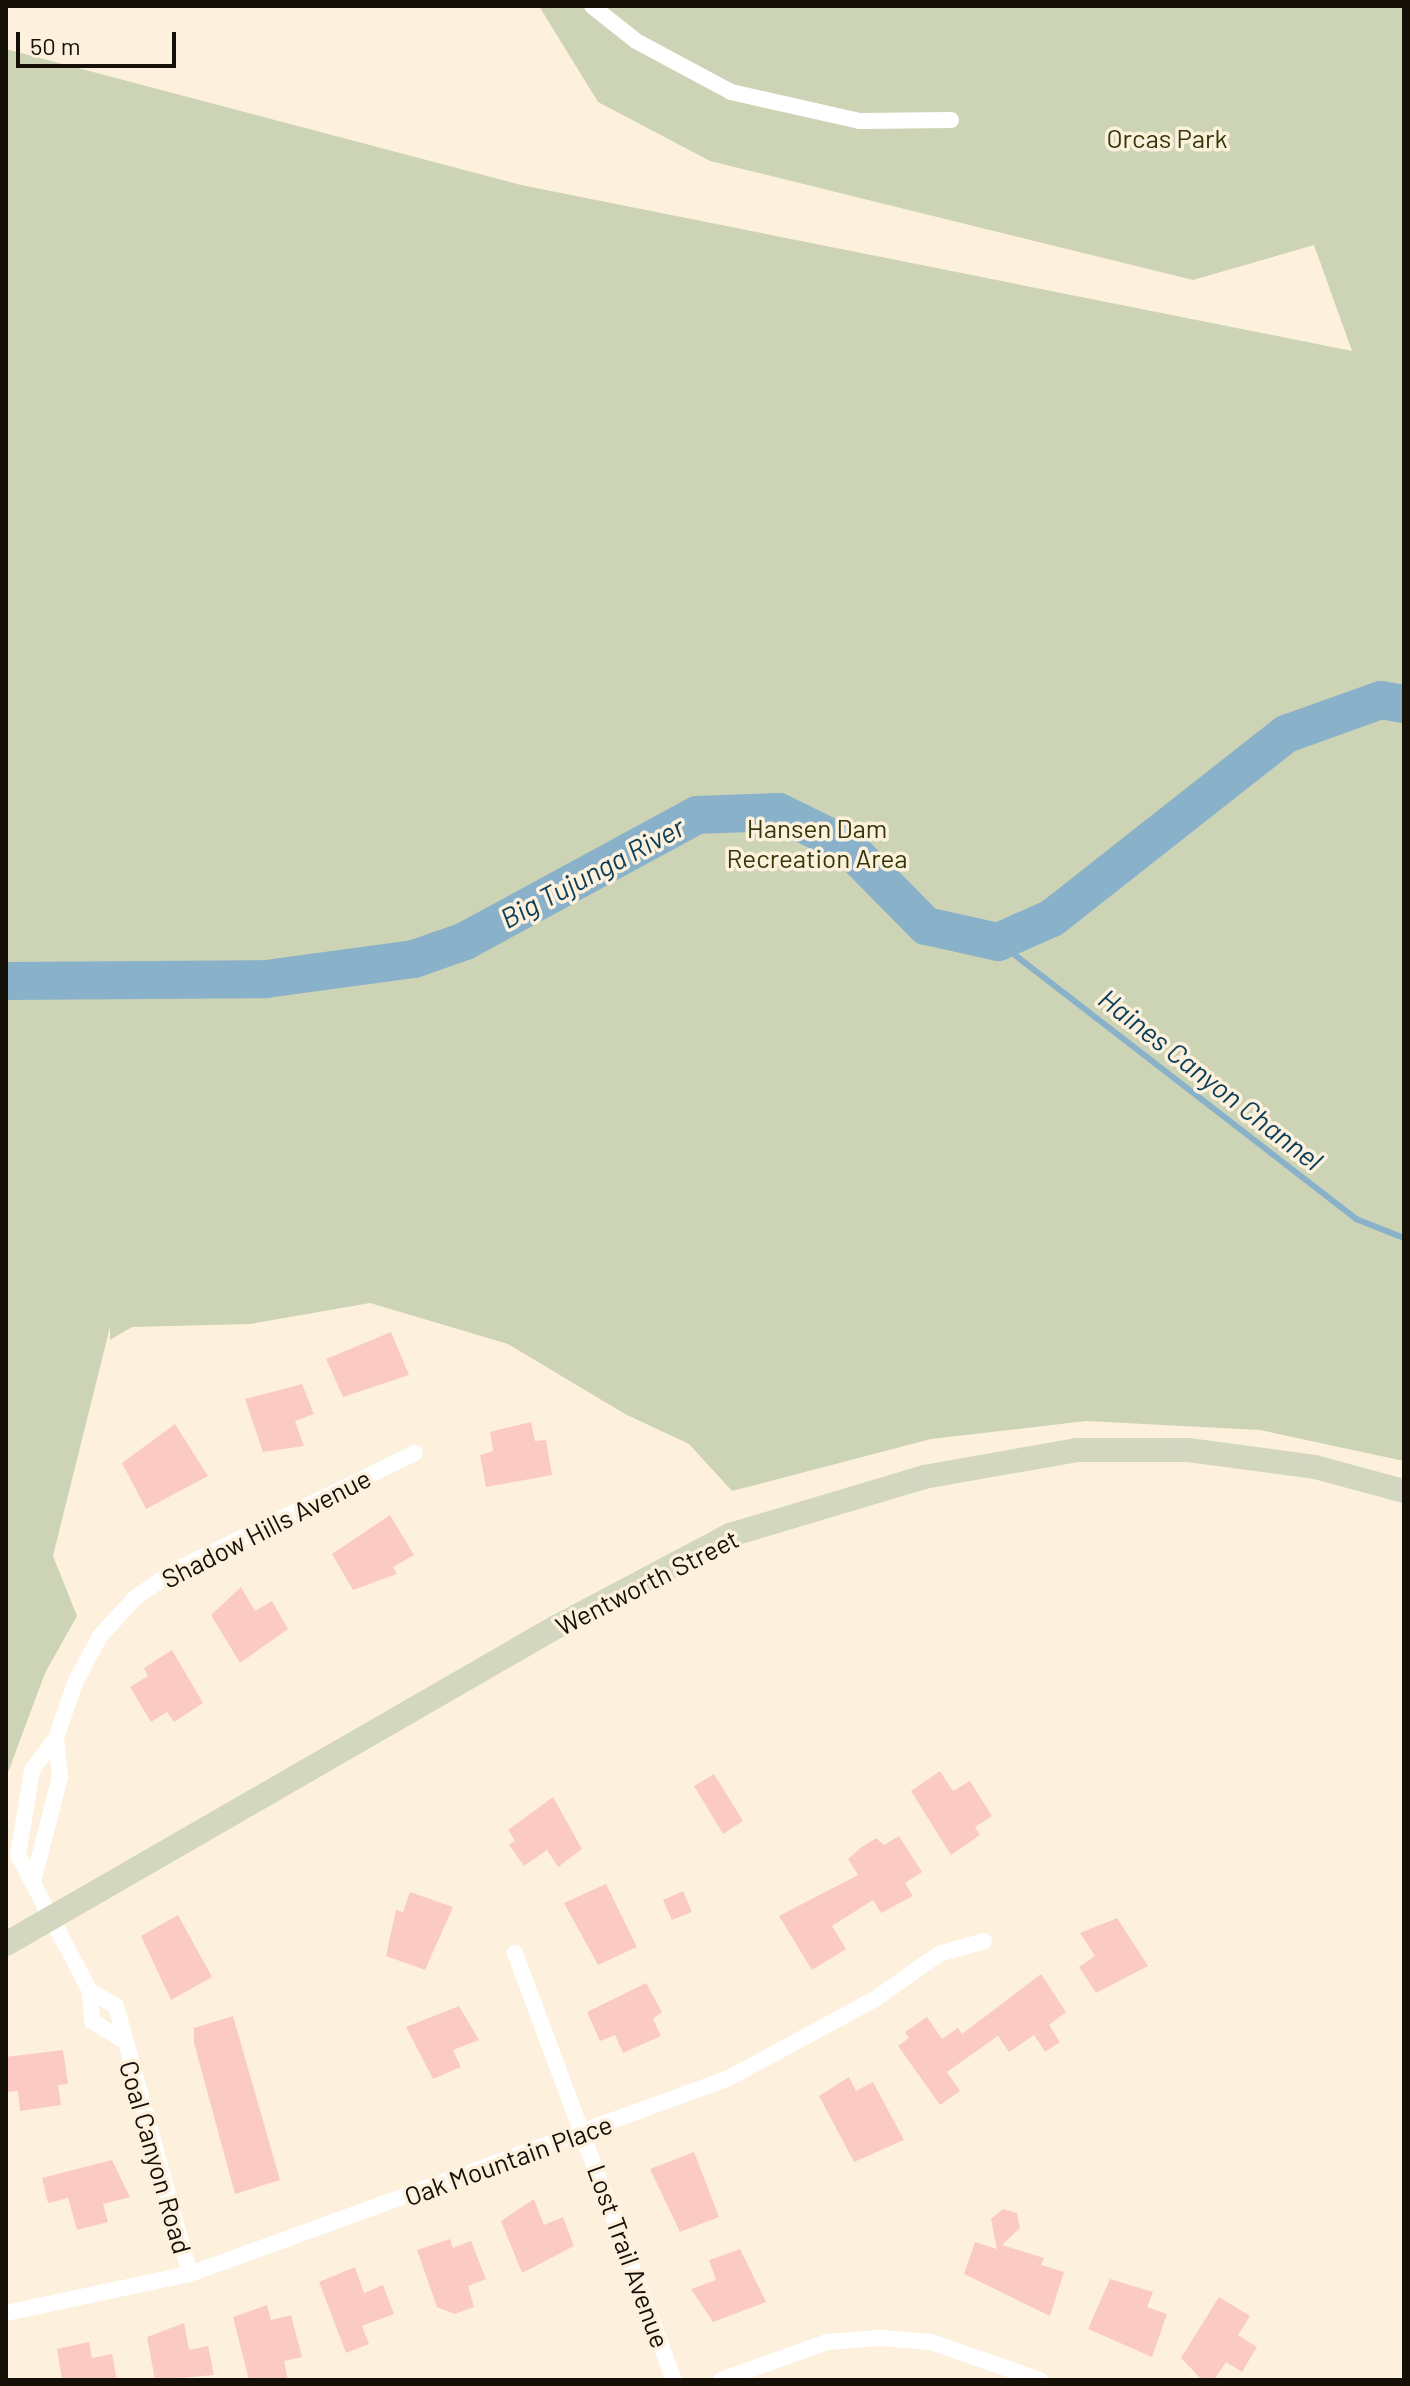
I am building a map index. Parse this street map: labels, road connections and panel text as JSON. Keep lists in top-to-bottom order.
{
  "streets": {
    "main road": ["Wentworth Street"],
    "street": [
      "Shadow Hills Avenue",
      "Coal Canyon Road",
      "Oak Mountain Place",
      "Lost Trail Avenue"
    ]
  },
  "crossings": [
    ["Shadow Hills Avenue", "Wentworth Street"],
    ["Shadow Hills Avenue", "Coal Canyon Road"],
    ["Wentworth Street", "Coal Canyon Road"],
    ["Coal Canyon Road", "Oak Mountain Place"],
    ["Oak Mountain Place", "Lost Trail Avenue"]
  ],
  "water": ["Big Tujunga River", "Haines Canyon Channel"],
  "parks": ["Orcas Park", "Hansen Dam Recreation Area"],
  "scale_bar": "50 m"
}
